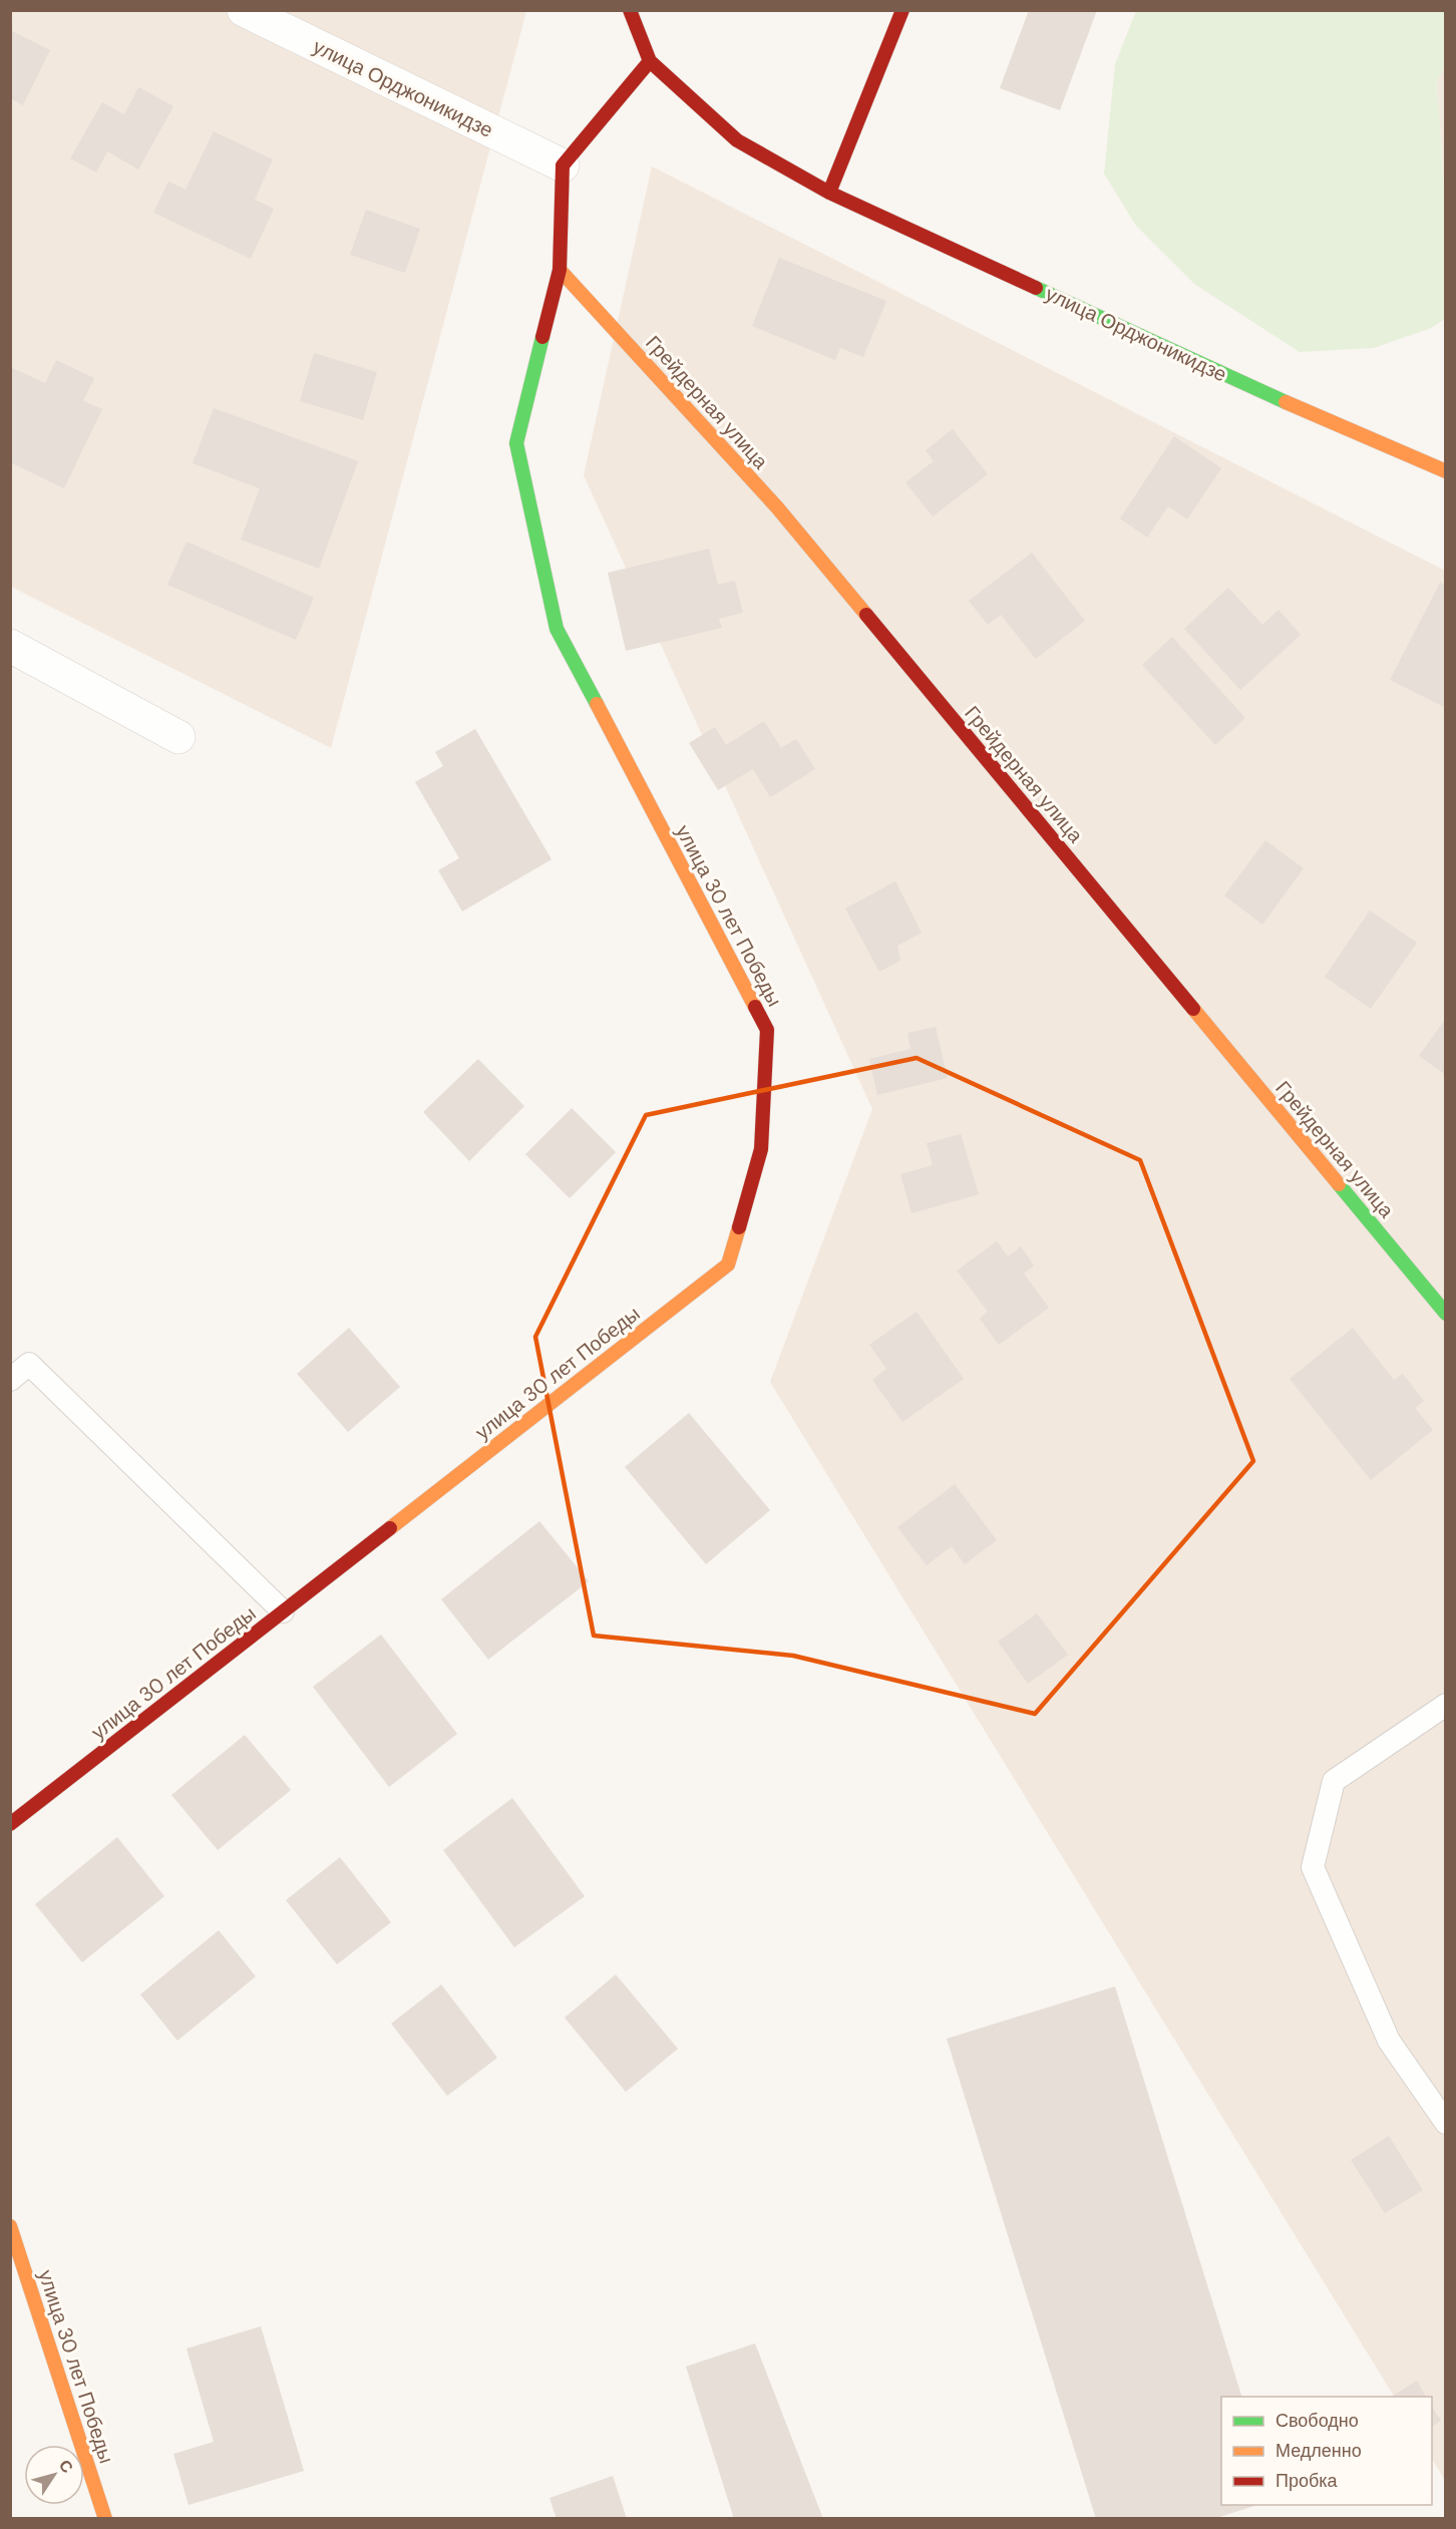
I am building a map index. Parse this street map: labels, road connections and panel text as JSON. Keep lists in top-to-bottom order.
{
  "streets": {
    "street": ["улица Орджоникидзе", "Грейдерная улица", "улица 30 лет Победы"]
  },
  "crossings": [
    ["улица Орджоникидзе", "улица 30 лет Победы"],
    ["Грейдерная улица", "улица 30 лет Победы"]
  ],
  "legend": ["Свободно", "Медленно", "Пробка"],
  "north": "top right"
}
